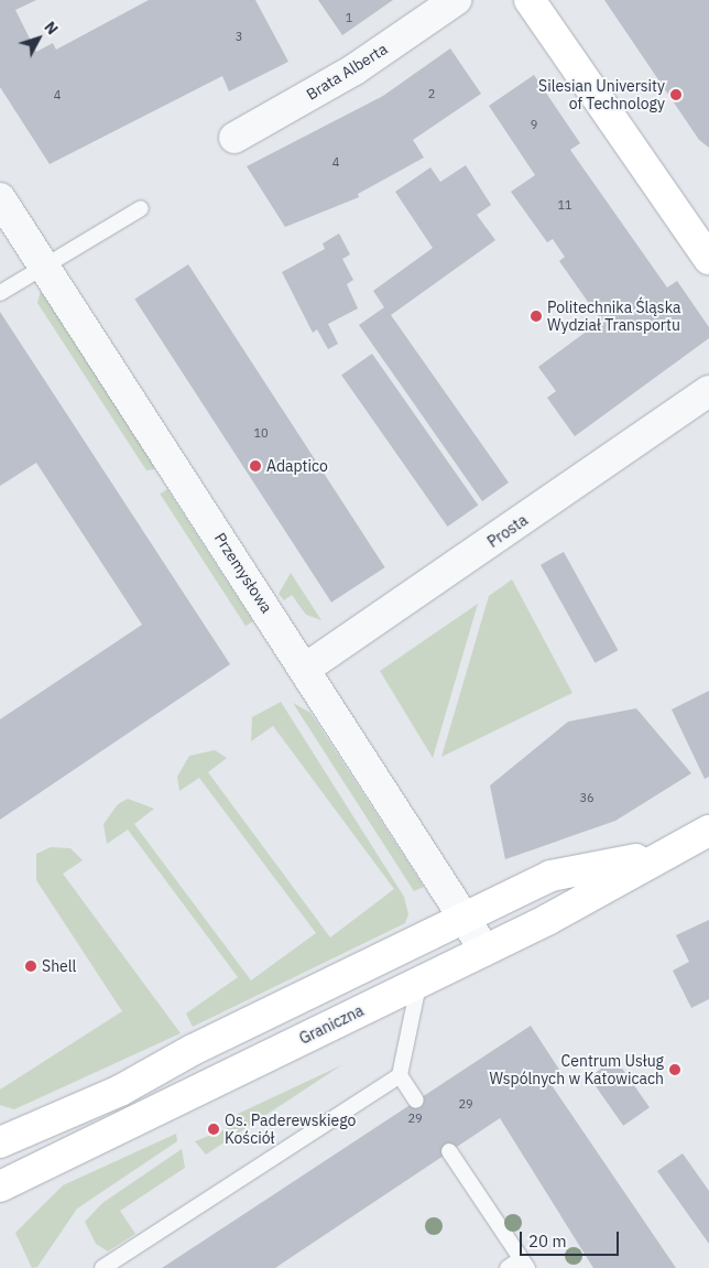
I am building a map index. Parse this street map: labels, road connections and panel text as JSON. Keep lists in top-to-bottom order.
{
  "streets": {
    "street": [
      "Brata Alberta",
      "Prosta",
      "Przemysłowa",
      "Graniczna"
    ]
  },
  "crossings": [
    ["Prosta", "Przemysłowa"],
    ["Przemysłowa", "Graniczna"]
  ],
  "places": [
    "Silesian University of Technology",
    "Politechnika Śląska Wydział Transportu",
    "Adaptico",
    "Shell",
    "Centrum Usług Wspólnych w Katowicach",
    "Os. Paderewskiego Kościół"
  ],
  "house_numbers": [
    "1",
    "3",
    "2",
    "4",
    "9",
    "4",
    "11",
    "10",
    "36",
    "29",
    "29"
  ],
  "scale_bar": "20 m",
  "north": "top right"
}
